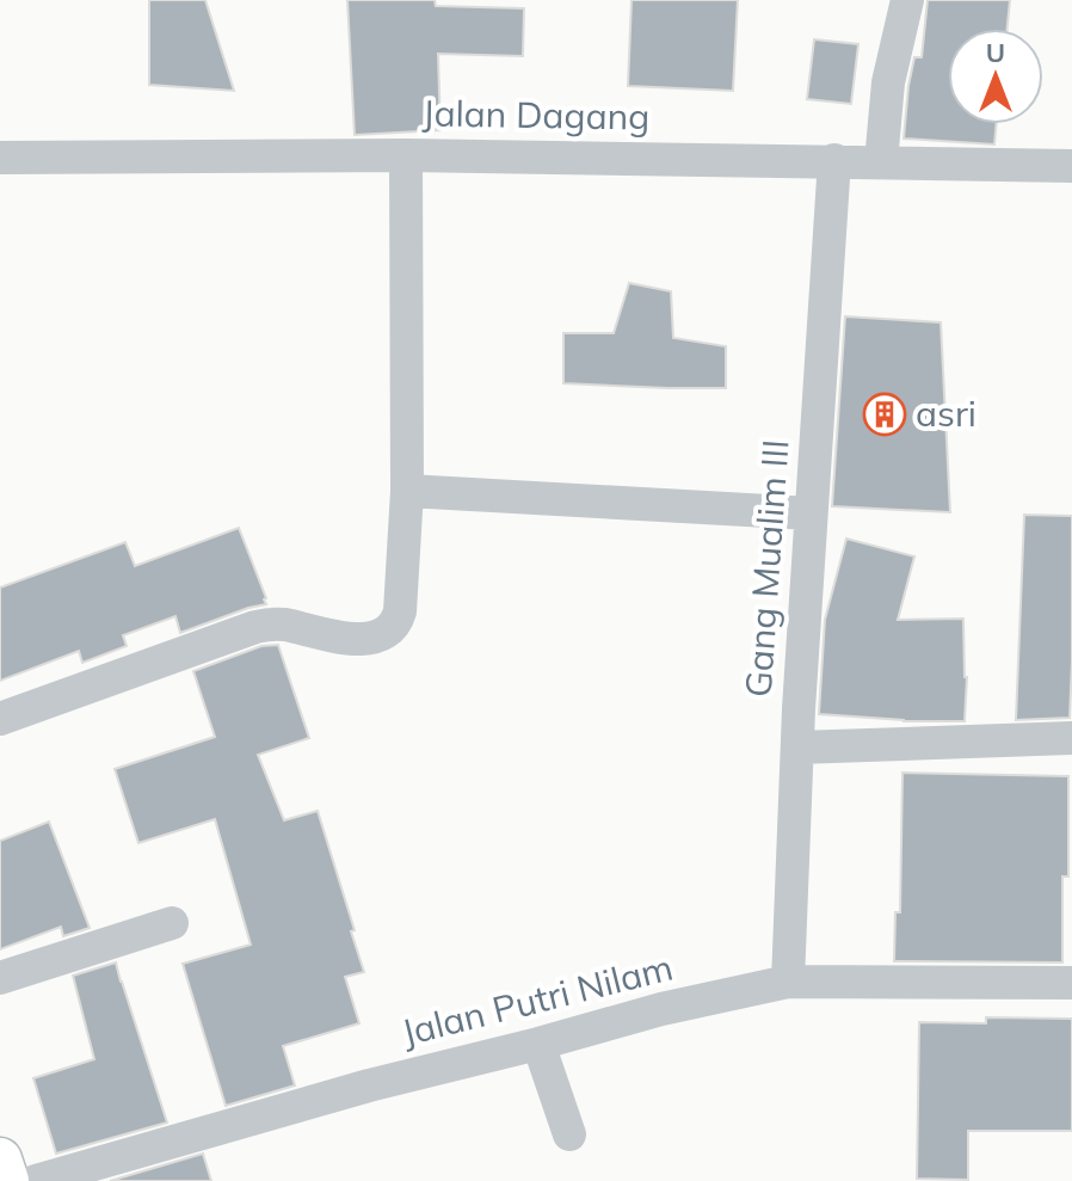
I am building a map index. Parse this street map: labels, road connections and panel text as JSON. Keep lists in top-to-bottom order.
{
  "streets": {
    "street": ["Jalan Dagang", "Gang Mualim III", "Jalan Putri Nilam"]
  },
  "crossings": [
    ["Jalan Dagang", "Gang Mualim III"],
    ["Gang Mualim III", "Jalan Putri Nilam"]
  ],
  "places": {
    "building": ["asri"]
  },
  "north": "top"
}
